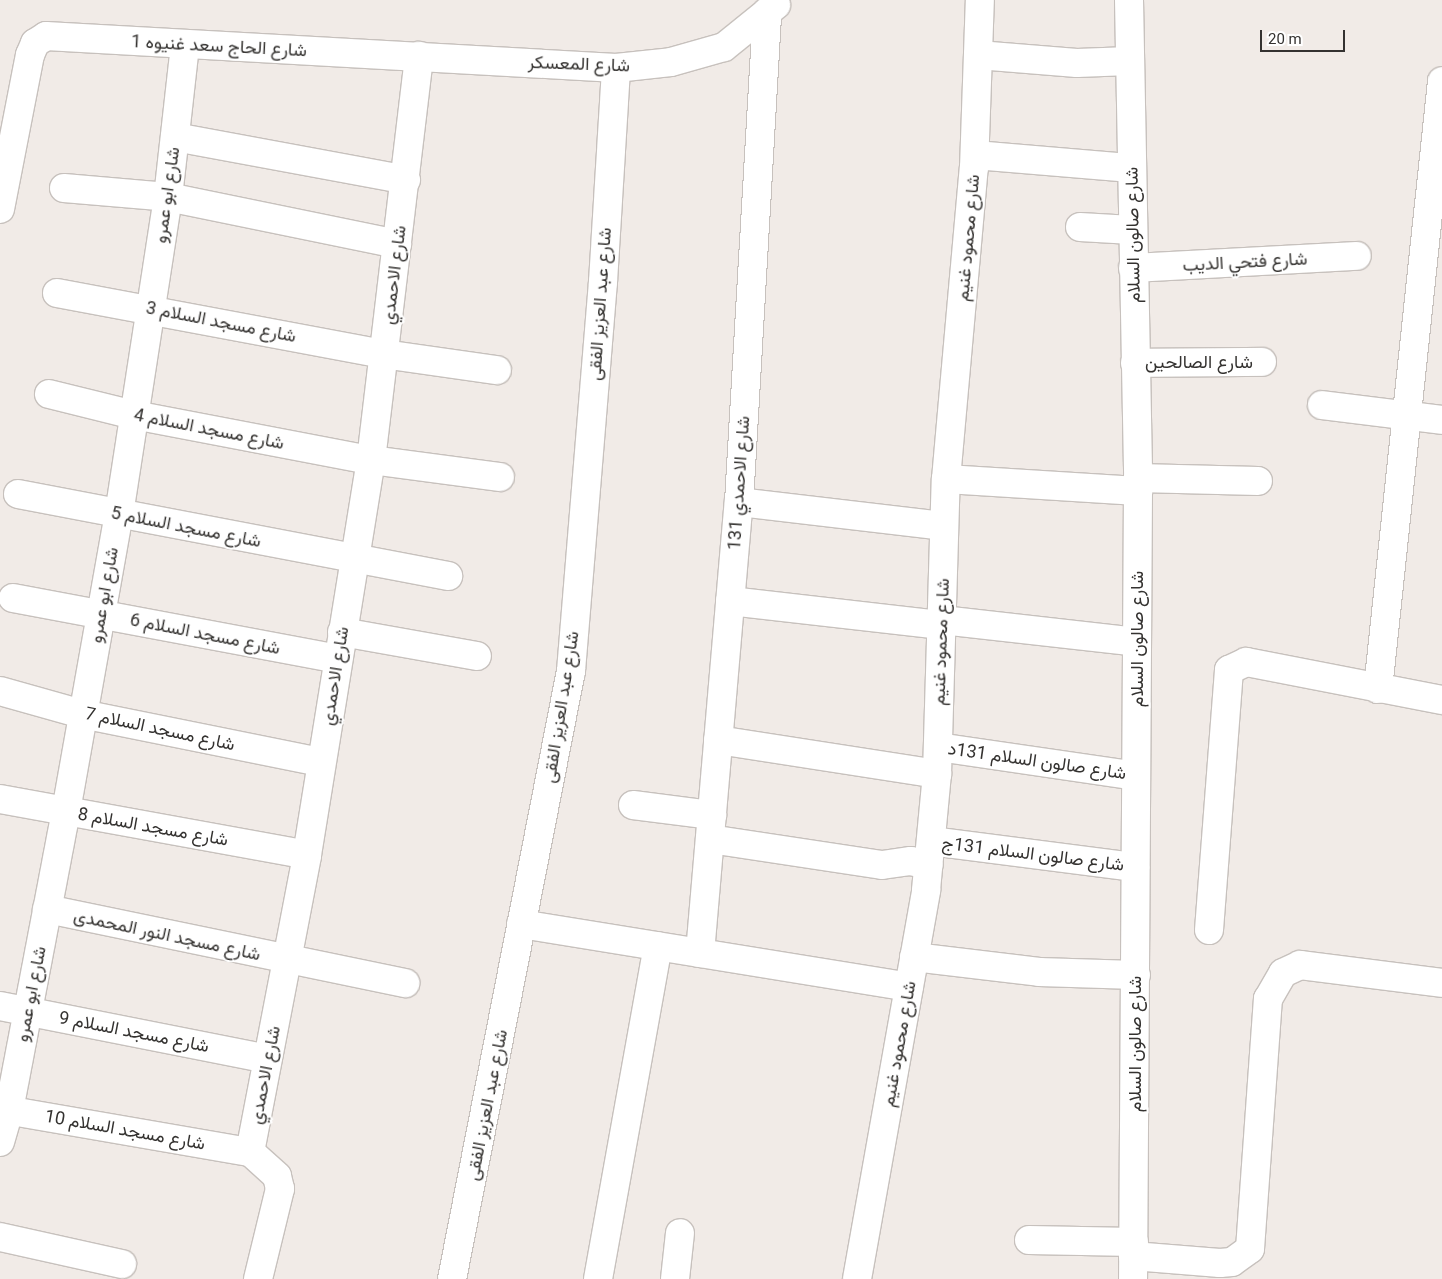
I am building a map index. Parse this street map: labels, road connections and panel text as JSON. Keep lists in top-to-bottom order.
{
  "streets": {
    "street": [
      "شارع الحاج سعد غنيوه 1",
      "شارع المعسكر",
      "شارع ابو عمرو",
      "شارع صالون السلام",
      "شارع محمود غنيم",
      "شارع فتحي الديب",
      "شارع الاحمدي",
      "شارع عبد العزيز الفقى",
      "شارع مسجد السلام 3",
      "شارع الصالحين",
      "شارع مسجد السلام 4",
      "شارع الاحمدي 131",
      "شارع مسجد السلام 5",
      "شارع مسجد السلام 6",
      "شارع مسجد السلام 7",
      "شارع صالون السلام 131د",
      "شارع مسجد السلام 8",
      "شارع صالون السلام 131ج",
      "شارع مسجد النور المحمدى",
      "شارع مسجد السلام 9",
      "شارع مسجد السلام 10"
    ]
  },
  "crossings": [
    ["شارع الحاج سعد غنيوه 1", "شارع المعسكر"],
    ["شارع الحاج سعد غنيوه 1", "شارع ابو عمرو"],
    ["شارع الحاج سعد غنيوه 1", "شارع الاحمدي"],
    ["شارع المعسكر", "شارع الاحمدي"],
    ["شارع المعسكر", "شارع عبد العزيز الفقى"],
    ["شارع المعسكر", "شارع الاحمدي 131"],
    ["شارع ابو عمرو", "شارع مسجد السلام 3"],
    ["شارع ابو عمرو", "شارع مسجد السلام 4"],
    ["شارع ابو عمرو", "شارع مسجد السلام 5"],
    ["شارع ابو عمرو", "شارع مسجد السلام 6"],
    ["شارع ابو عمرو", "شارع مسجد السلام 7"],
    ["شارع ابو عمرو", "شارع مسجد السلام 8"],
    ["شارع ابو عمرو", "شارع مسجد النور المحمدى"],
    ["شارع ابو عمرو", "شارع مسجد السلام 9"],
    ["شارع ابو عمرو", "شارع مسجد السلام 10"],
    ["شارع صالون السلام", "شارع فتحي الديب"],
    ["شارع صالون السلام", "شارع الصالحين"],
    ["شارع صالون السلام", "شارع صالون السلام 131د"],
    ["شارع صالون السلام", "شارع صالون السلام 131ج"],
    ["شارع محمود غنيم", "شارع صالون السلام 131د"],
    ["شارع محمود غنيم", "شارع صالون السلام 131ج"],
    ["شارع الاحمدي", "شارع مسجد السلام 3"],
    ["شارع الاحمدي", "شارع مسجد السلام 4"],
    ["شارع الاحمدي", "شارع مسجد السلام 5"],
    ["شارع الاحمدي", "شارع مسجد السلام 6"],
    ["شارع الاحمدي", "شارع مسجد السلام 7"],
    ["شارع الاحمدي", "شارع مسجد السلام 8"],
    ["شارع الاحمدي", "شارع مسجد النور المحمدى"],
    ["شارع الاحمدي", "شارع مسجد السلام 9"],
    ["شارع الاحمدي", "شارع مسجد السلام 10"],
    ["شارع الاحمدي 131", "شارع صالون السلام 131ج"]
  ],
  "scale_bar": "20 m"
}
